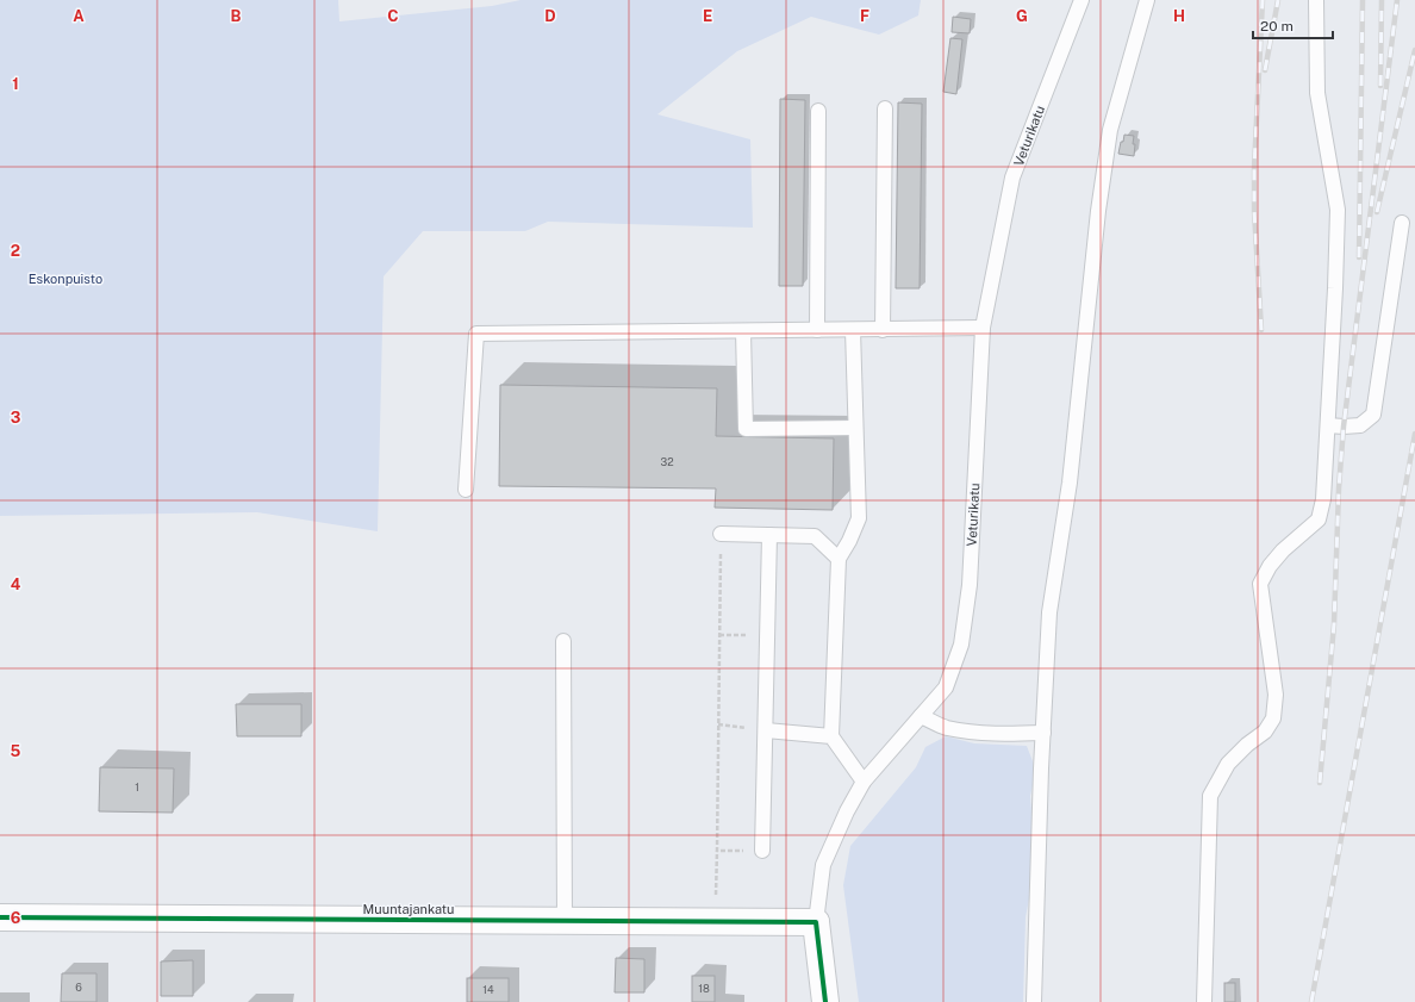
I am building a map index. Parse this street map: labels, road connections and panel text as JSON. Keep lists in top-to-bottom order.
{
  "streets": {
    "street": ["Veturikatu", "Muuntajankatu"]
  },
  "crossings": [
    ["Veturikatu", "Muuntajankatu"]
  ],
  "parks": ["Eskonpuisto"],
  "house_numbers": [
    "32",
    "1",
    "6",
    "18",
    "14"
  ],
  "scale_bar": "20 m",
  "grid": {
    "columns": [
      "A",
      "B",
      "C",
      "D",
      "E",
      "F",
      "G",
      "H"
    ],
    "rows": [
      "1",
      "2",
      "3",
      "4",
      "5",
      "6"
    ]
  }
}
